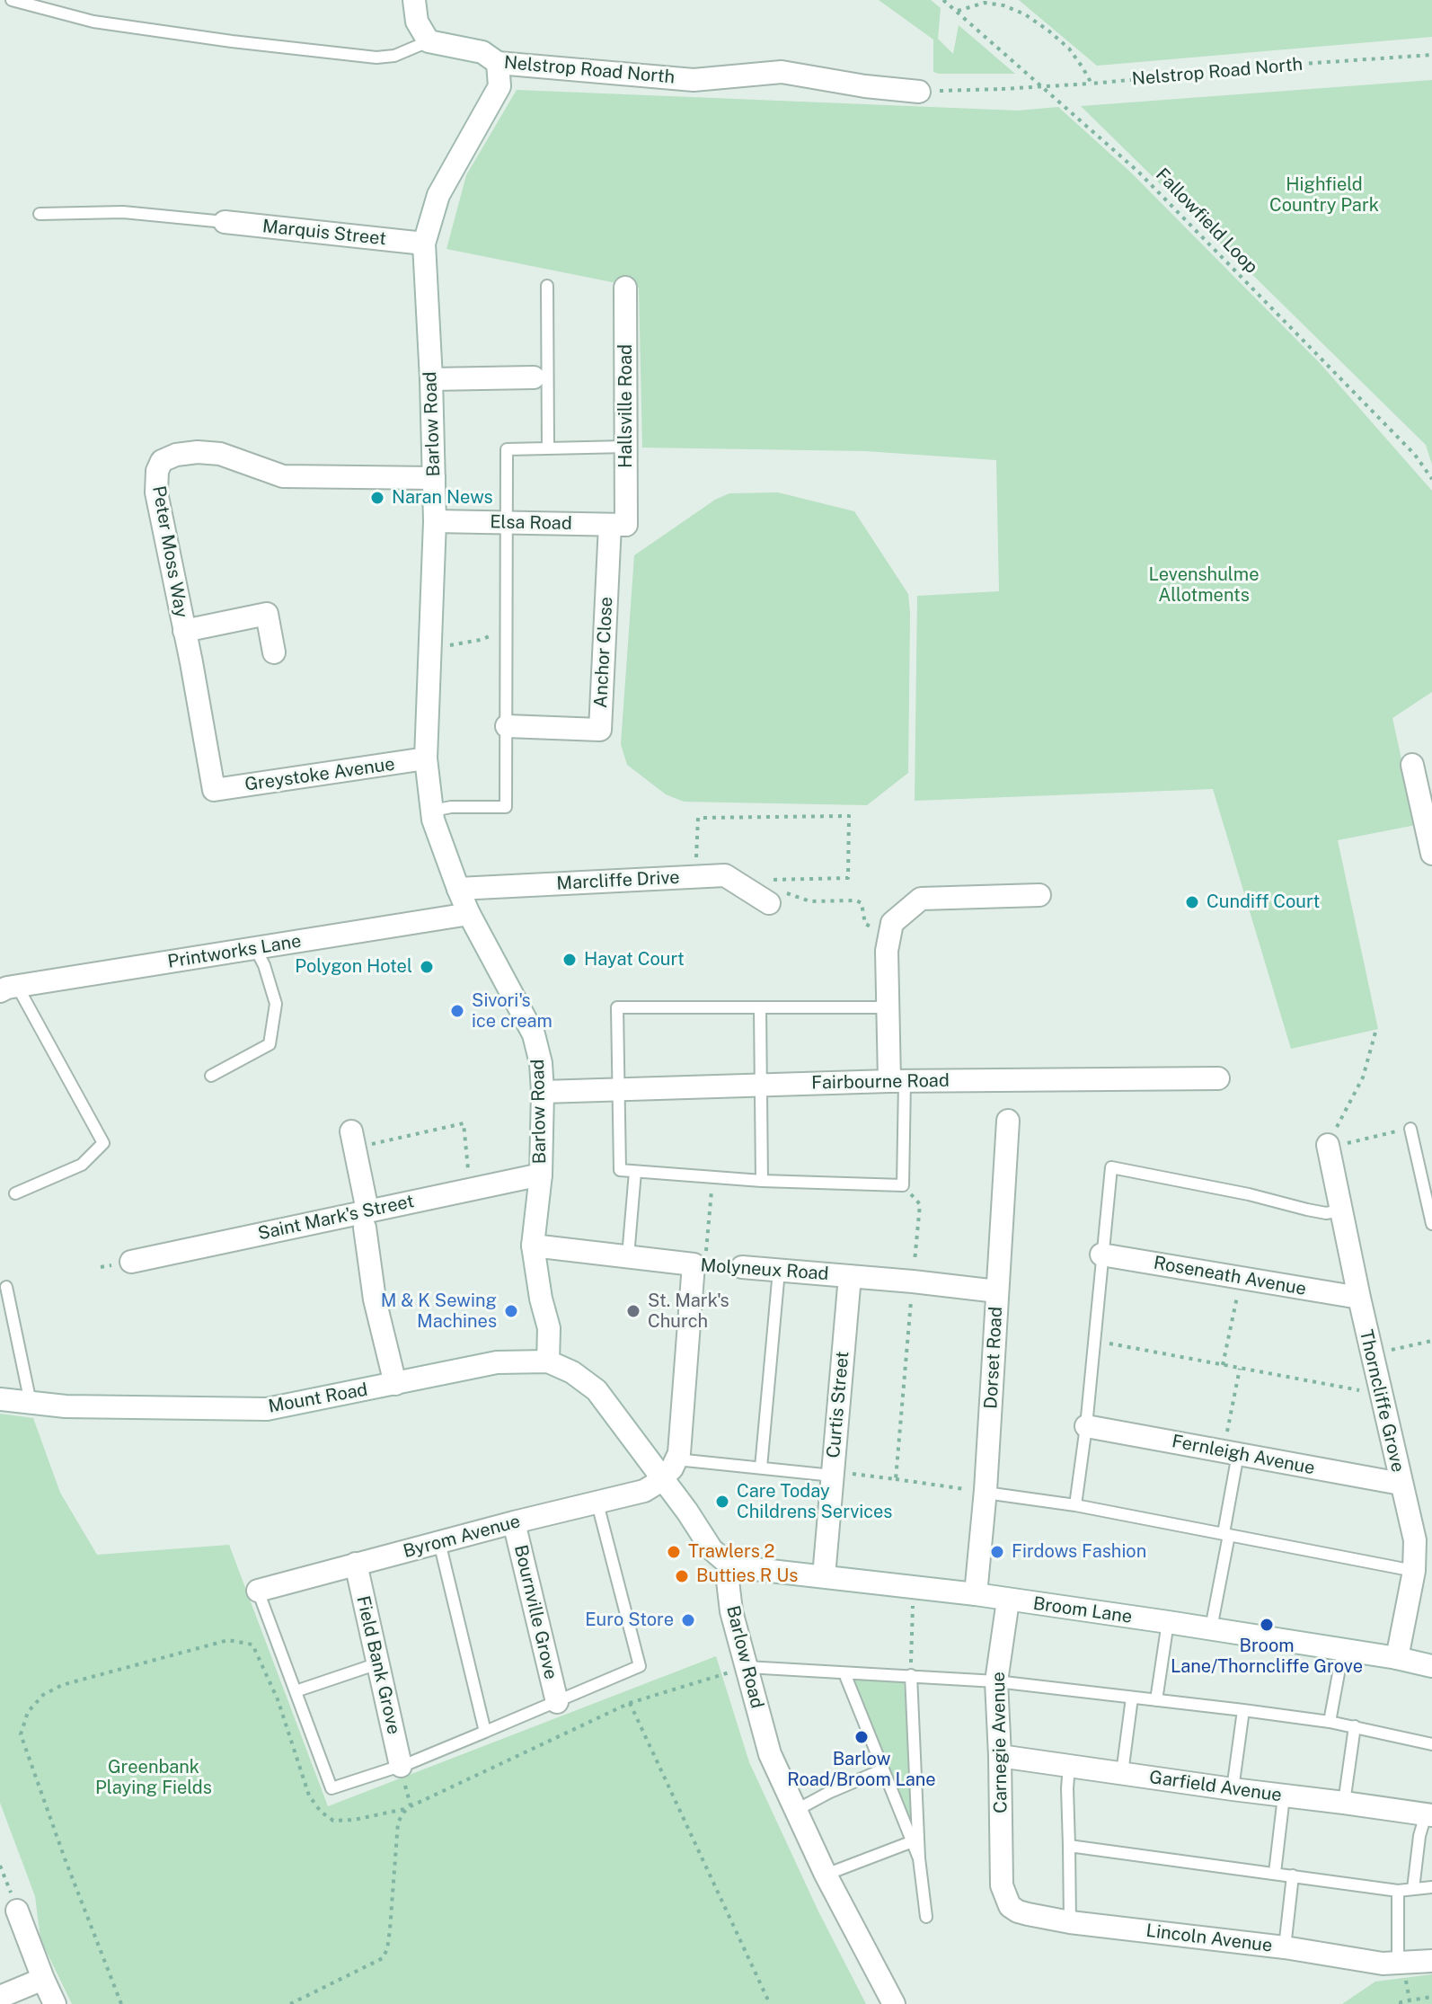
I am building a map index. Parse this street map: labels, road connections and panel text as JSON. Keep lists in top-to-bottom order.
{
  "streets": {
    "street": [
      "Nelstrop Road North",
      "Marquis Street",
      "Hallsville Road",
      "Barlow Road",
      "Elsa Road",
      "Peter Moss Way",
      "Anchor Close",
      "Greystoke Avenue",
      "Marcliffe Drive",
      "Printworks Lane",
      "Fairbourne Road",
      "Saint Mark's Street",
      "Molyneux Road",
      "Roseneath Avenue",
      "Dorset Road",
      "Mount Road",
      "Thorncliffe Grove",
      "Curtis Street",
      "Fernleigh Avenue",
      "Byrom Avenue",
      "Broom Lane",
      "Bournville Grove",
      "Field Bank Grove",
      "Carnegie Avenue",
      "Garfield Avenue",
      "Lincoln Avenue"
    ],
    "path": ["Fallowfield Loop"]
  },
  "crossings": [
    ["Nelstrop Road North", "Barlow Road"],
    ["Marquis Street", "Barlow Road"],
    ["Hallsville Road", "Elsa Road"],
    ["Hallsville Road", "Anchor Close"],
    ["Barlow Road", "Elsa Road"],
    ["Barlow Road", "Peter Moss Way"],
    ["Barlow Road", "Greystoke Avenue"],
    ["Barlow Road", "Marcliffe Drive"],
    ["Barlow Road", "Printworks Lane"],
    ["Barlow Road", "Fairbourne Road"],
    ["Barlow Road", "Saint Mark's Street"],
    ["Barlow Road", "Molyneux Road"],
    ["Barlow Road", "Mount Road"],
    ["Barlow Road", "Broom Lane"],
    ["Elsa Road", "Anchor Close"],
    ["Peter Moss Way", "Greystoke Avenue"],
    ["Molyneux Road", "Dorset Road"],
    ["Molyneux Road", "Curtis Street"],
    ["Roseneath Avenue", "Thorncliffe Grove"],
    ["Dorset Road", "Broom Lane"],
    ["Thorncliffe Grove", "Fernleigh Avenue"],
    ["Thorncliffe Grove", "Broom Lane"],
    ["Curtis Street", "Broom Lane"],
    ["Byrom Avenue", "Bournville Grove"],
    ["Byrom Avenue", "Field Bank Grove"],
    ["Broom Lane", "Carnegie Avenue"],
    ["Carnegie Avenue", "Garfield Avenue"],
    ["Carnegie Avenue", "Lincoln Avenue"]
  ],
  "parks": ["Highfield Country Park", "Levenshulme Allotments", "Greenbank Playing Fields"],
  "places": [
    "Naran News",
    "Cundiff Court",
    "Hayat Court",
    "Polygon Hotel",
    "Sivori's ice cream",
    "M & K Sewing Machines",
    "St. Mark's Church",
    "Care Today Childrens Services",
    "Trawlers 2",
    "Firdows Fashion",
    "Butties R Us",
    "Euro Store",
    "Broom Lane/Thorncliffe Grove",
    "Barlow Road/Broom Lane"
  ]
}
